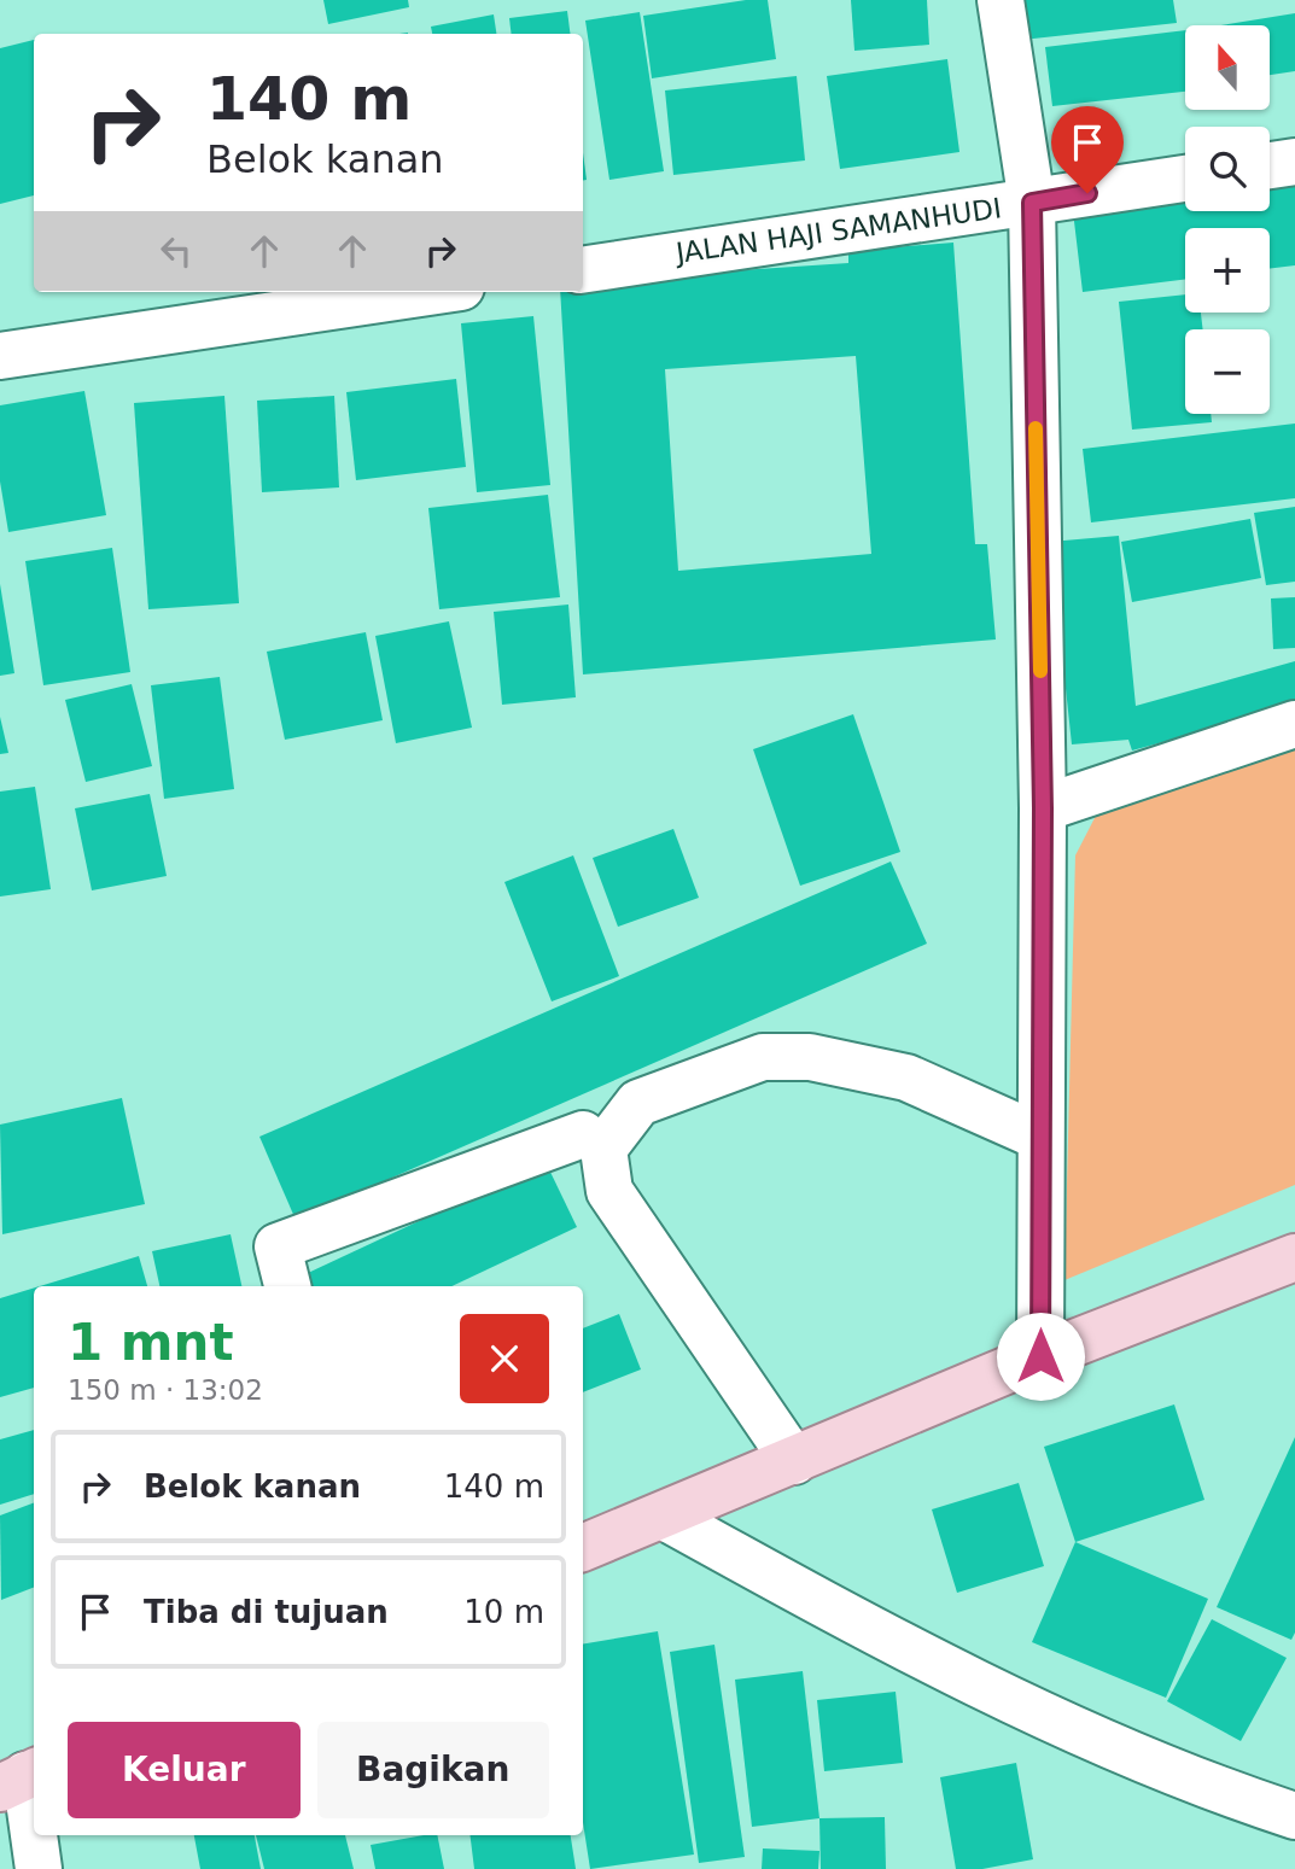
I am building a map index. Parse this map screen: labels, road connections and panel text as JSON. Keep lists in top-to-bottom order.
{
  "streets": {
    "street": ["JALAN HAJI SAMANHUDI"]
  },
  "north": "top",
  "page": {
    "map_buttons": ["+", "−"],
    "turn": ["140 m", "Belok kanan"],
    "heading": ["1 mnt", "150 m · 13:02"],
    "list": [
      {
        "name": "Belok kanan",
        "value": "140 m"
      },
      {
        "name": "Tiba di tujuan",
        "value": "10 m"
      }
    ],
    "buttons": ["Keluar", "Bagikan"]
  }
}
